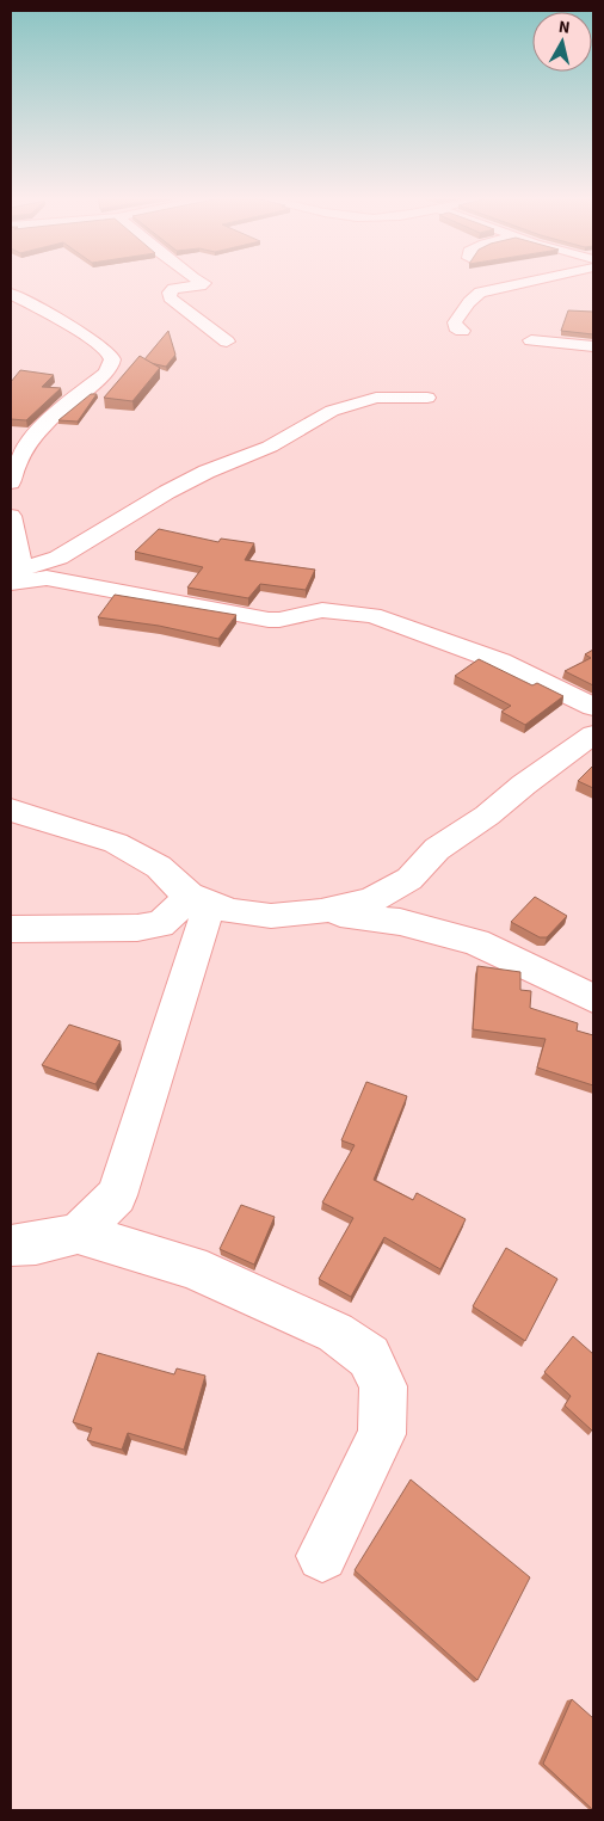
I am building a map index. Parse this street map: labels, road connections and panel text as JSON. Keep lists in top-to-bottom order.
{
  "north": "top"
}
